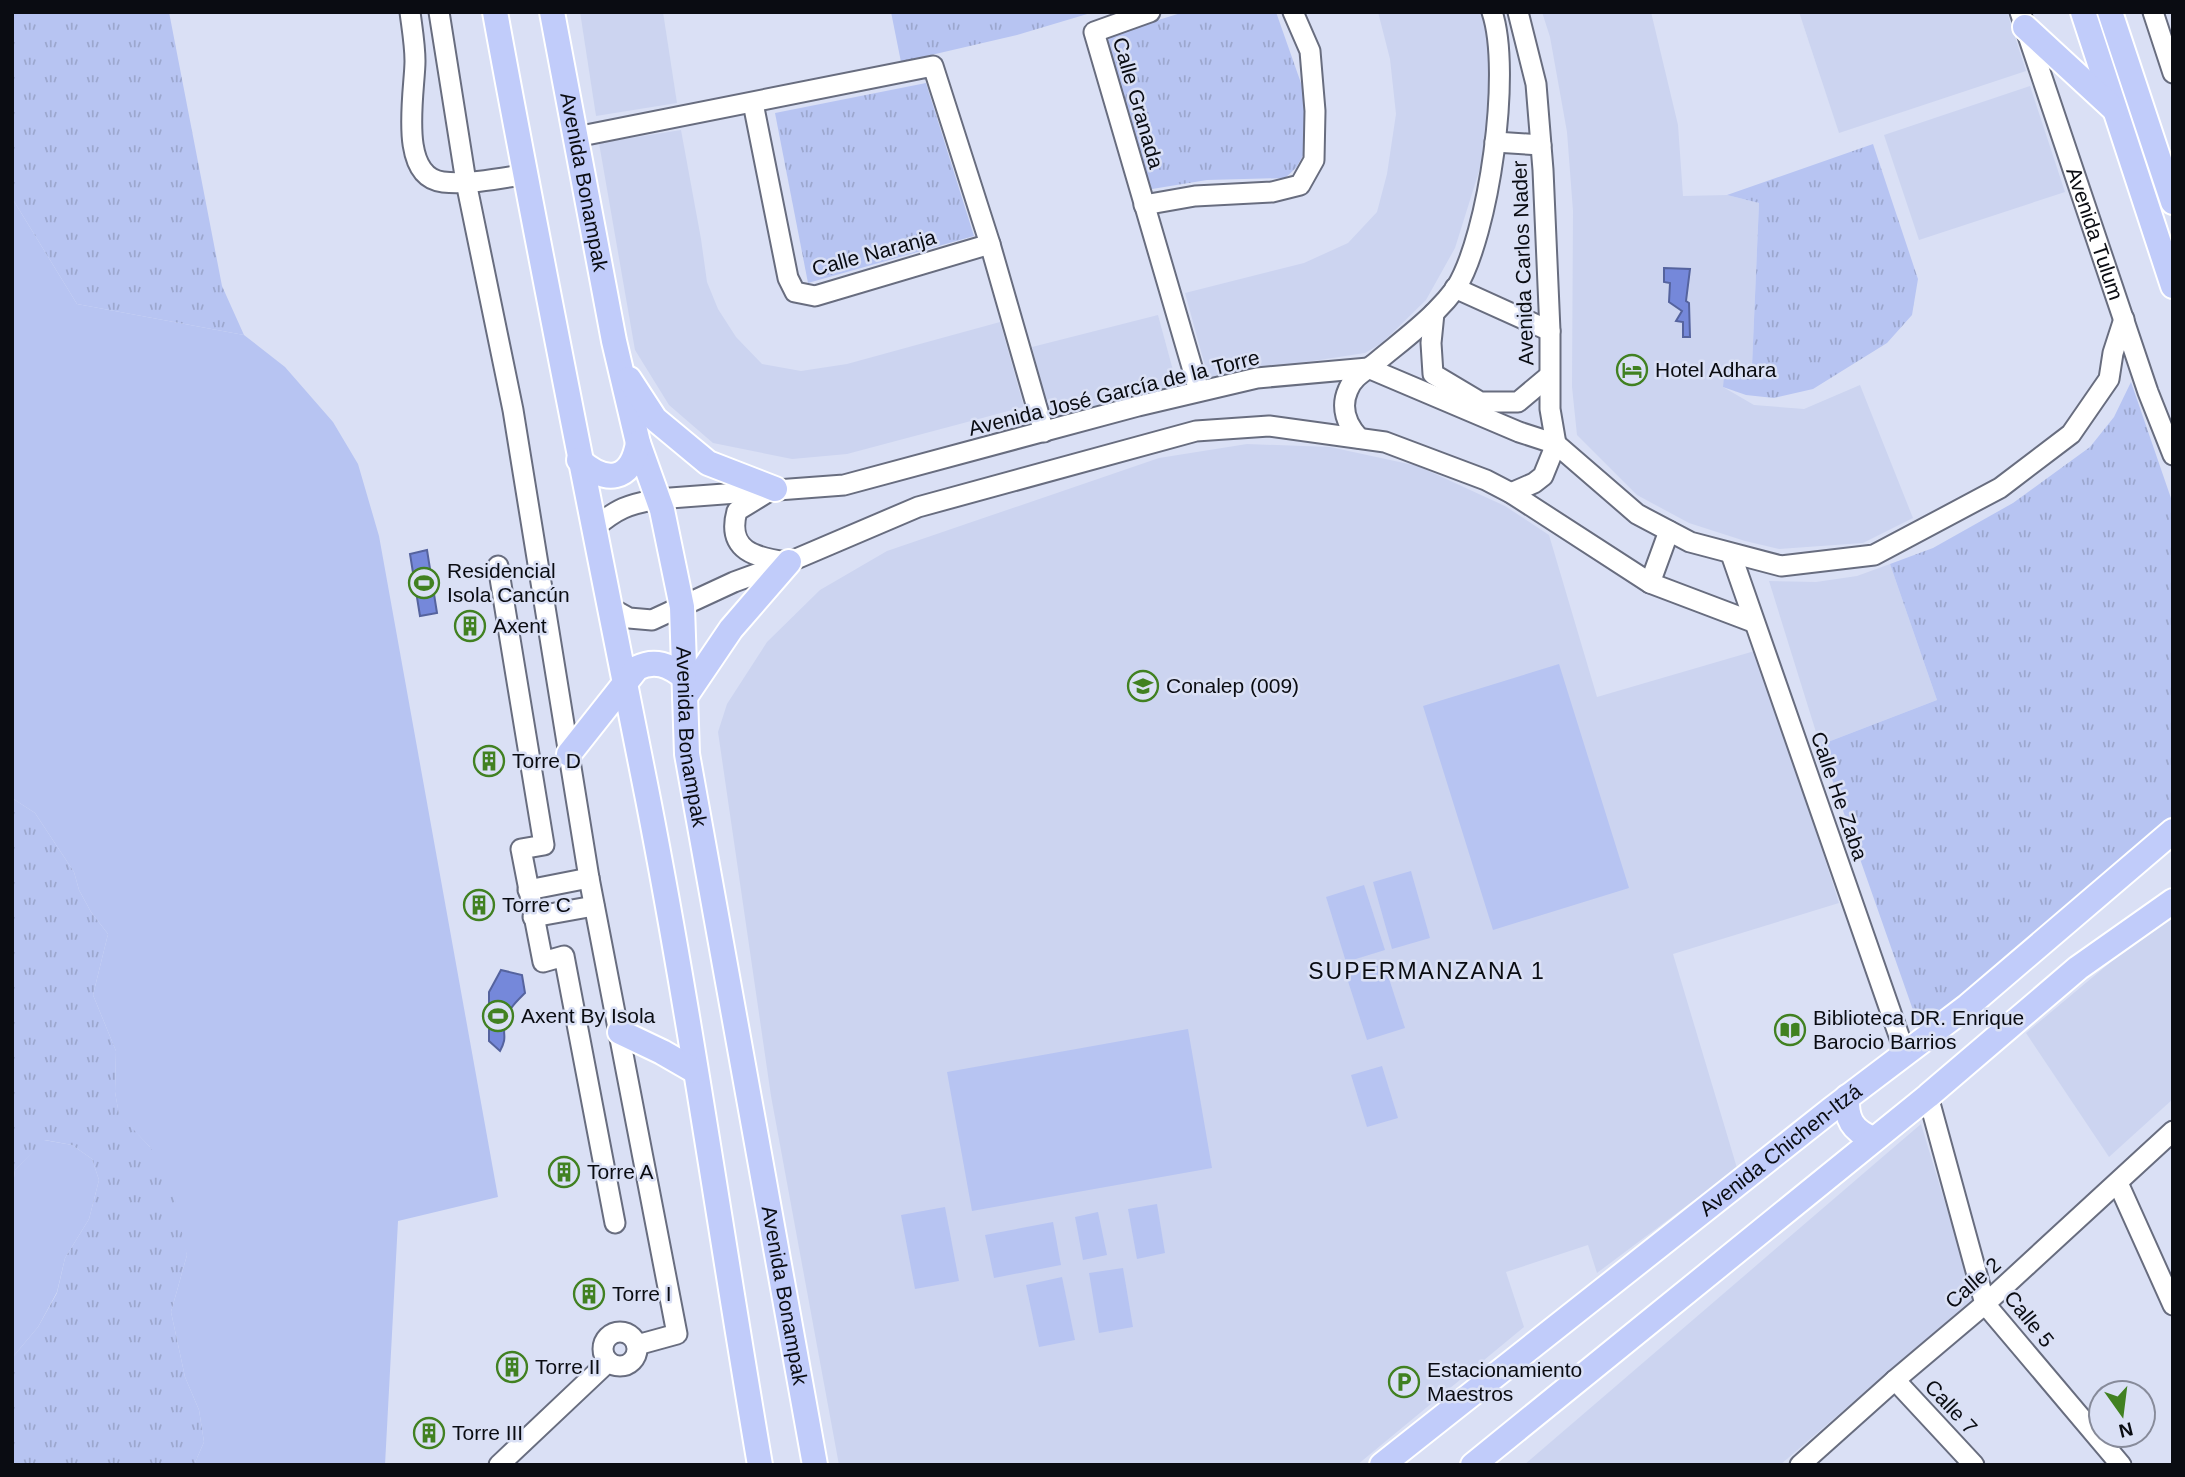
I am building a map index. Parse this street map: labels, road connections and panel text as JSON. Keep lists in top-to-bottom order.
{
  "streets": {
    "main road": ["Avenida Bonampak", "Avenida Chichen-Itzá"],
    "street": [
      "Calle Granada",
      "Avenida Tulum",
      "Calle Naranja",
      "Avenida Carlos Nader",
      "Avenida José García de la Torre",
      "Calle He Zaba",
      "Calle 2",
      "Calle 5",
      "Calle 7"
    ]
  },
  "crossings": [
    ["Calle Granada", "Avenida José García de la Torre"],
    ["Avenida Bonampak", "Avenida José García de la Torre"],
    ["Avenida Tulum", "Avenida José García de la Torre"],
    ["Avenida Carlos Nader", "Avenida José García de la Torre"],
    ["Avenida José García de la Torre", "Calle He Zaba"],
    ["Calle He Zaba", "Avenida Chichen-Itzá"],
    ["Calle 2", "Calle 5"],
    ["Calle 2", "Calle 7"]
  ],
  "districts": ["SUPERMANZANA 1"],
  "places": {
    "hotel": ["Hotel Adhara"],
    "sports": ["Residencial Isola Cancún", "Axent By Isola"],
    "building": [
      "Axent",
      "Torre D",
      "Torre C",
      "Torre A",
      "Torre I",
      "Torre II",
      "Torre III"
    ],
    "school or university": ["Conalep (009)"],
    "library": ["Biblioteca DR. Enrique Barocio Barrios"],
    "parking": ["Estacionamiento Maestros"]
  },
  "north": "bottom"
}
